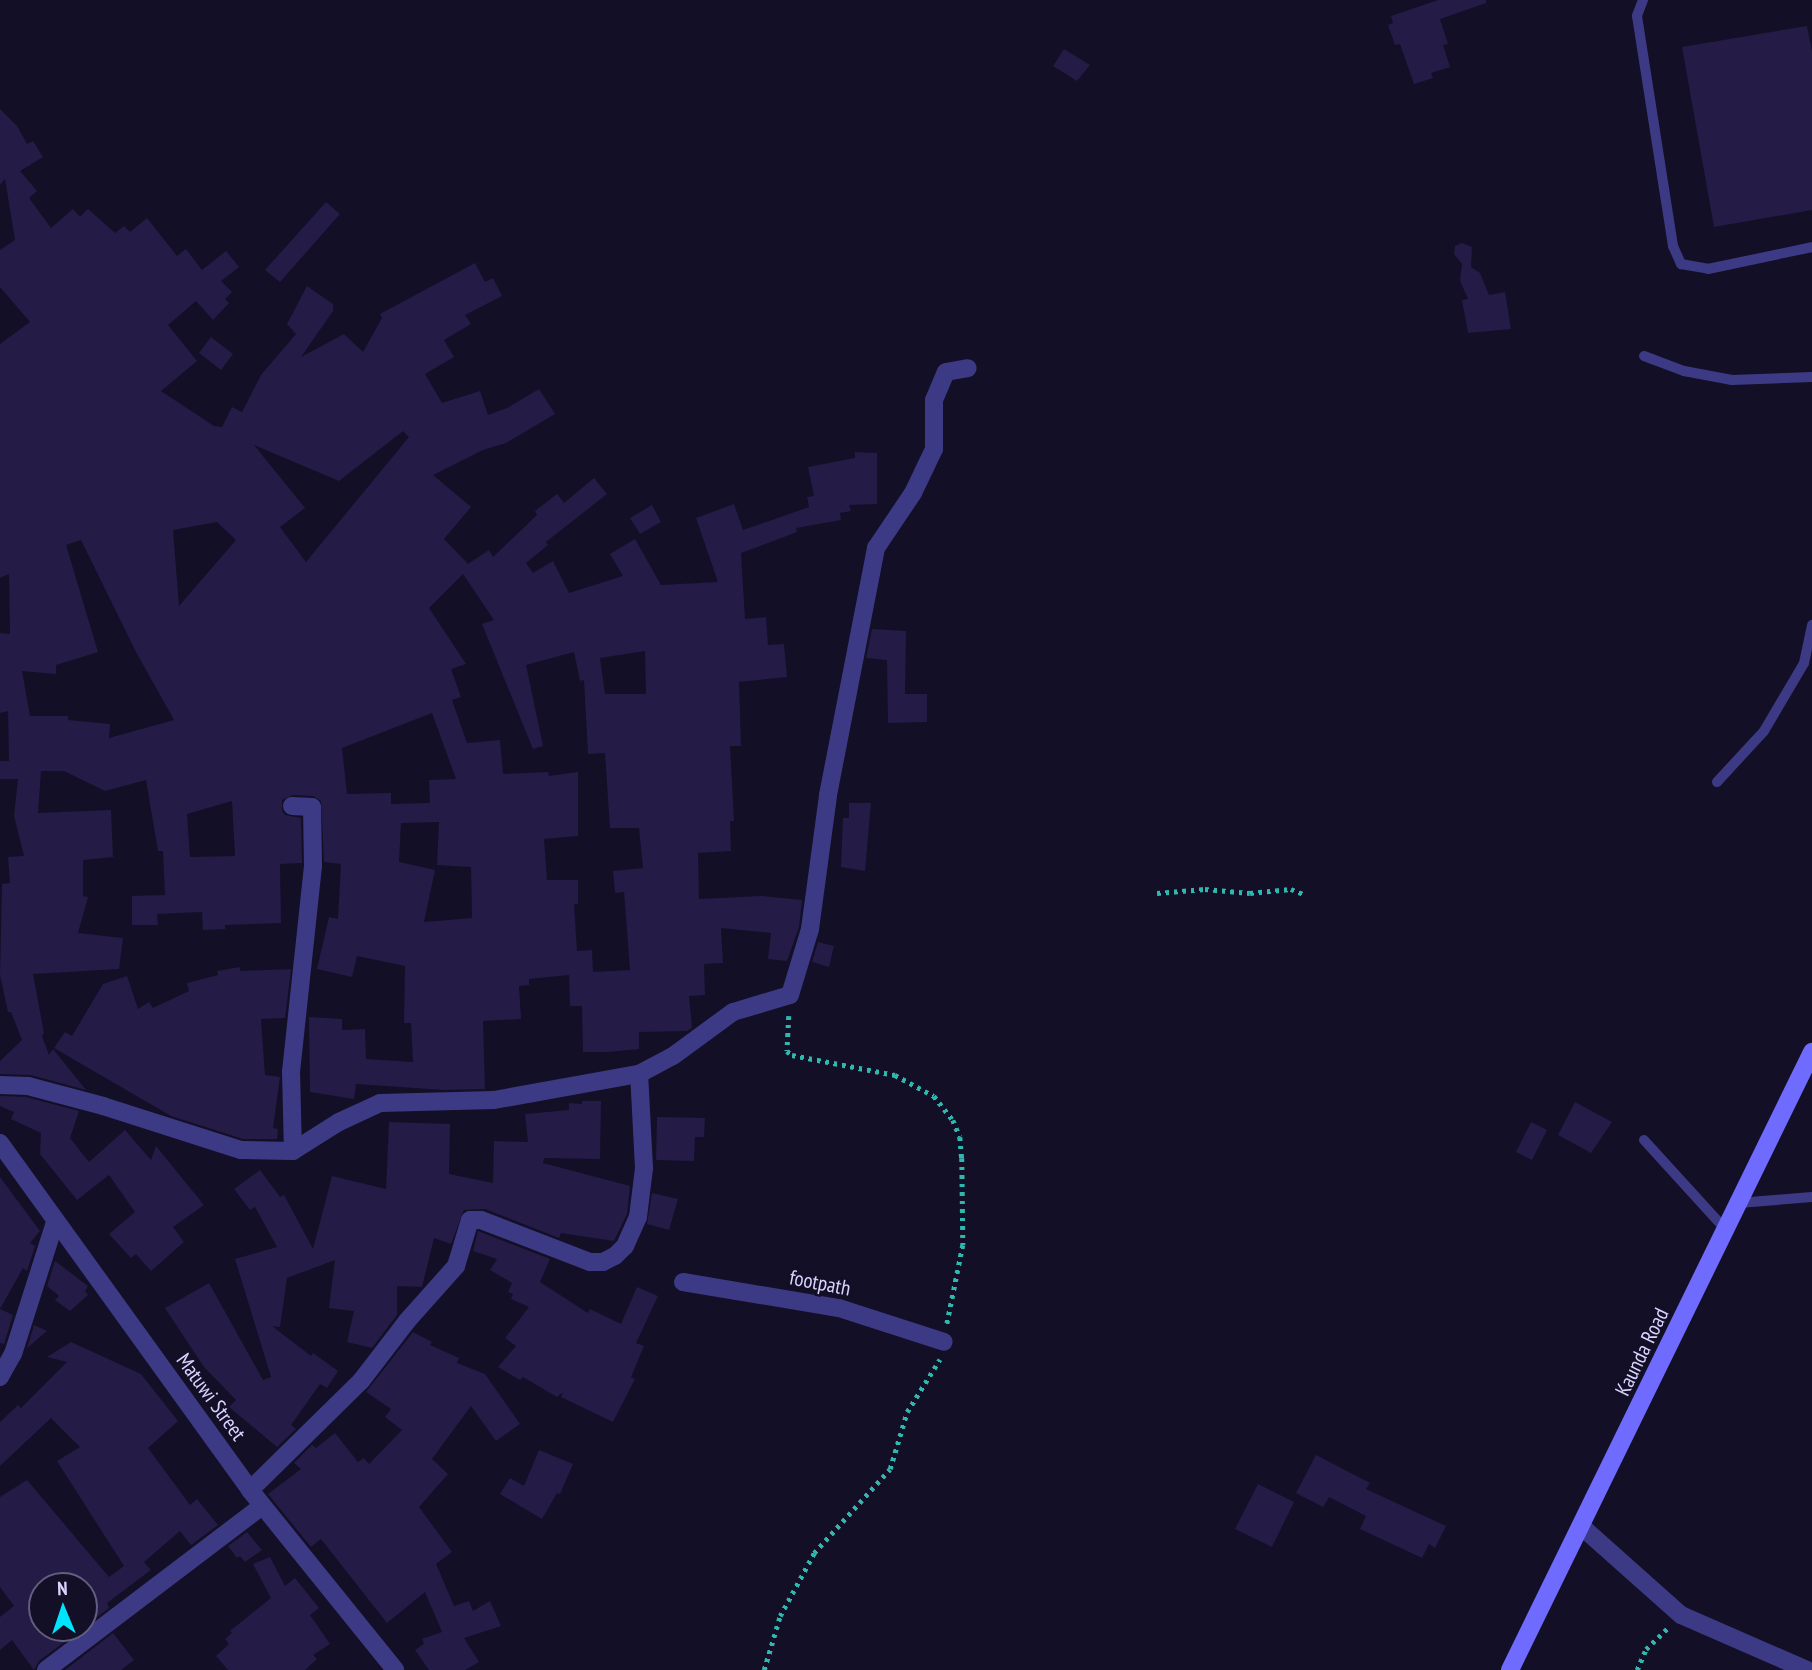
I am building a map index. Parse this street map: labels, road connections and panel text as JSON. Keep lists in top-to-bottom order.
{
  "streets": {
    "main road": ["Kaunda Road"],
    "street": ["footpath", "Matuwi Street"]
  },
  "north": "top"
}
